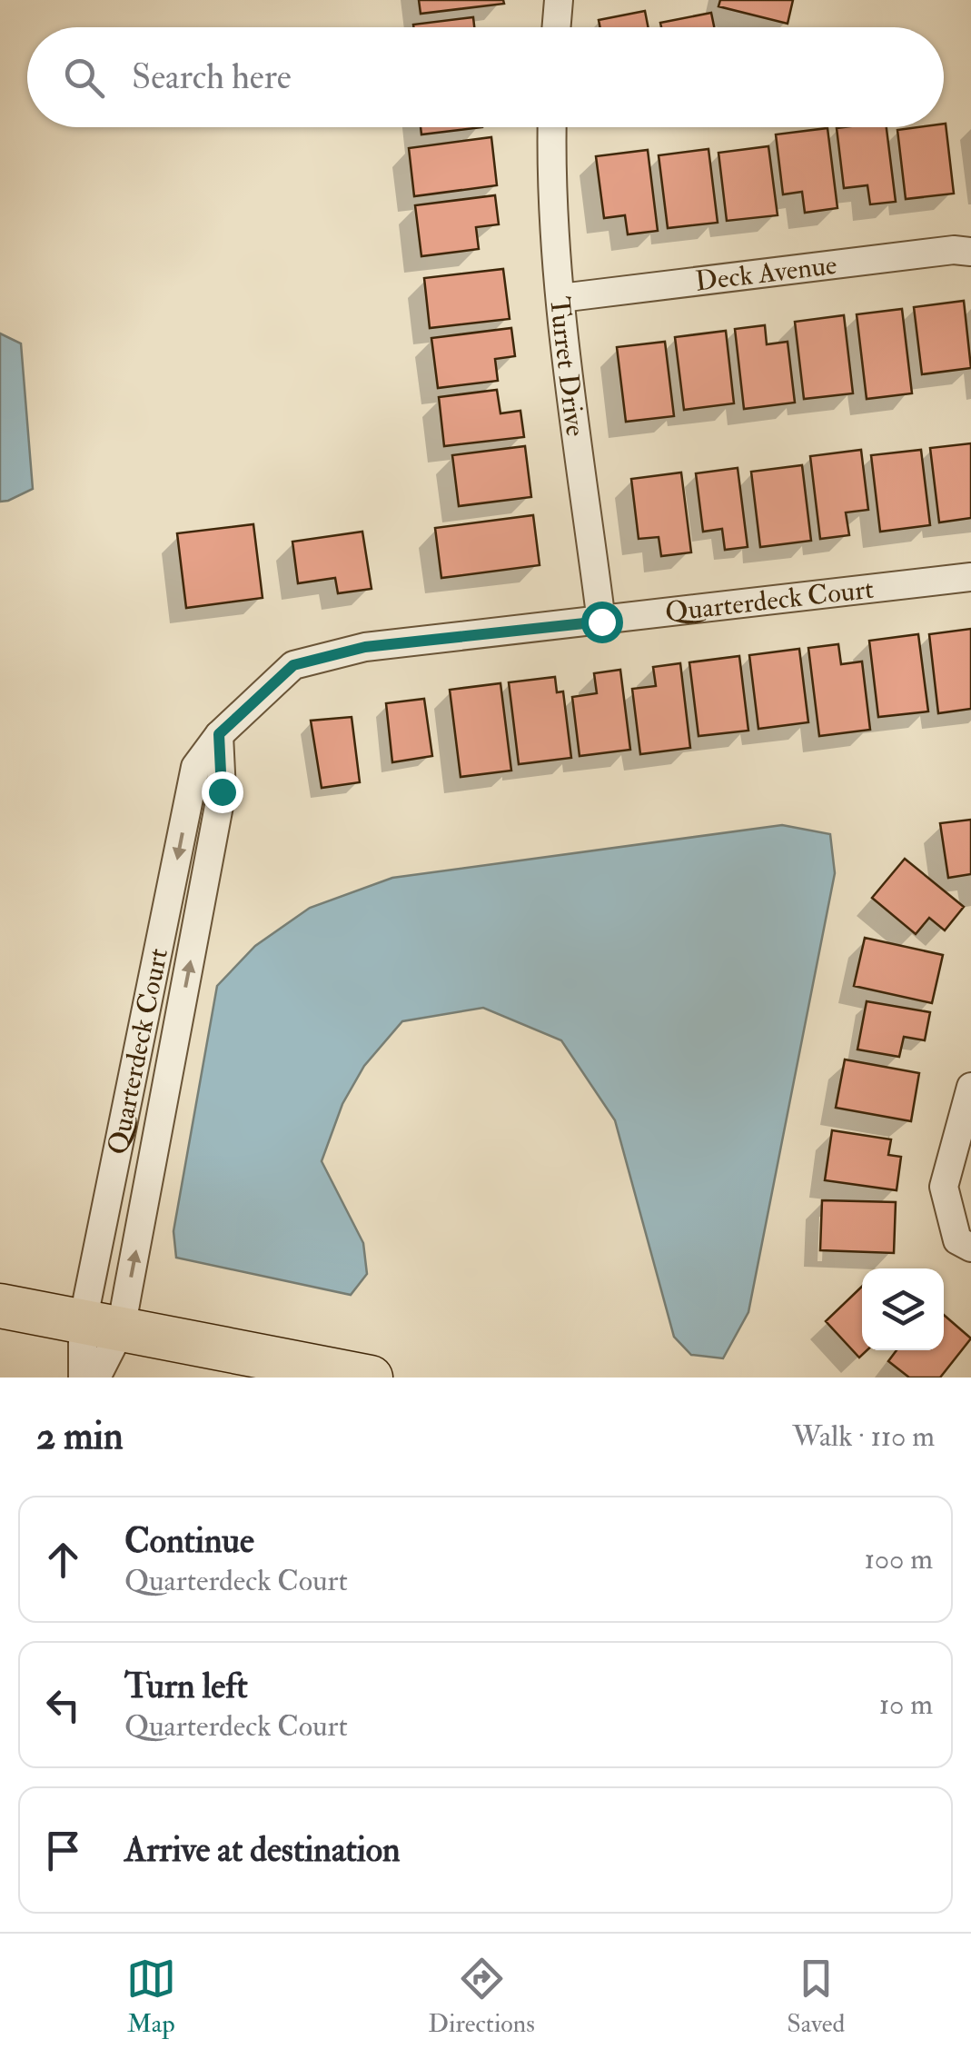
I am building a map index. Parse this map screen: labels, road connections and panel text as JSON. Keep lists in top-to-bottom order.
{
  "streets": {
    "street": ["Deck Avenue", "Turret Drive", "Quarterdeck Court"]
  },
  "crossings": [
    ["Deck Avenue", "Turret Drive"],
    ["Turret Drive", "Quarterdeck Court"]
  ],
  "page": {
    "search": "Search here",
    "heading": ["2 min", "Walk · 110 m"],
    "list": [
      ["Continue", "Quarterdeck Court", "100 m"],
      ["Turn left", "Quarterdeck Court", "10 m"],
      "Arrive at destination"
    ],
    "nav": ["Map", "Directions", "Saved"]
  }
}
